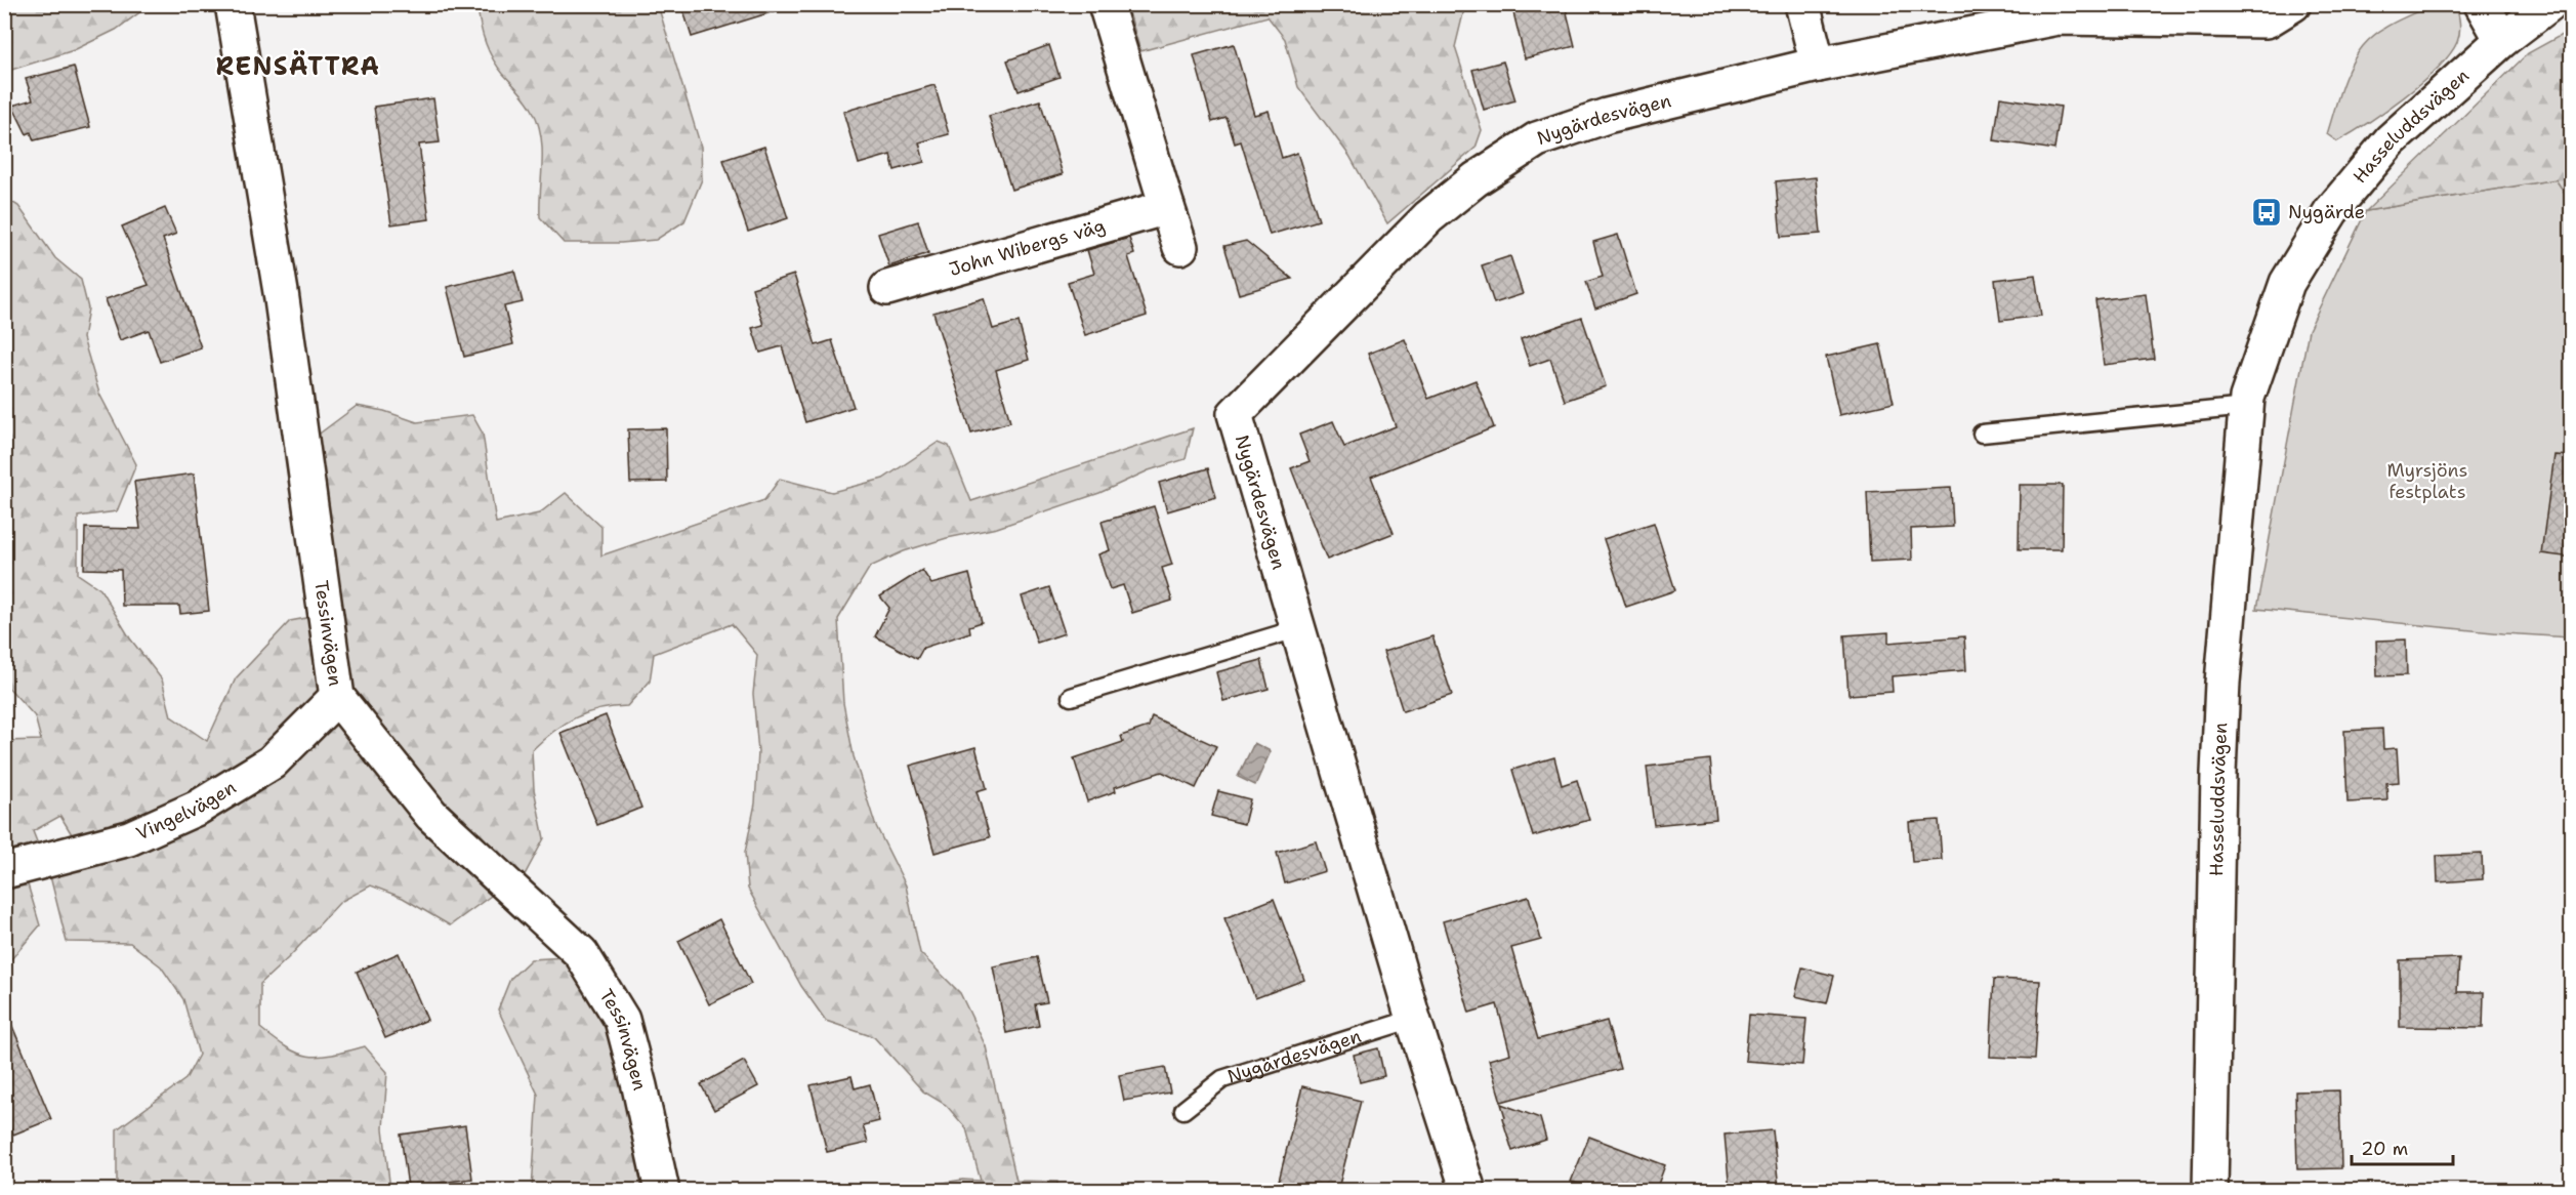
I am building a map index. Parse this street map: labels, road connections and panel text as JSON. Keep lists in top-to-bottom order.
{
  "streets": {
    "street": [
      "Nygärdesvägen",
      "Hasseluddsvägen",
      "John Wibergs väg",
      "Tessinvägen",
      "Vingelvägen"
    ]
  },
  "crossings": [
    ["Tessinvägen", "Vingelvägen"]
  ],
  "districts": ["RENSÄTTRA"],
  "parks": ["Myrsjöns festplats"],
  "places": {
    "bus stop": ["Nygärde"]
  },
  "scale_bar": "20 m"
}
